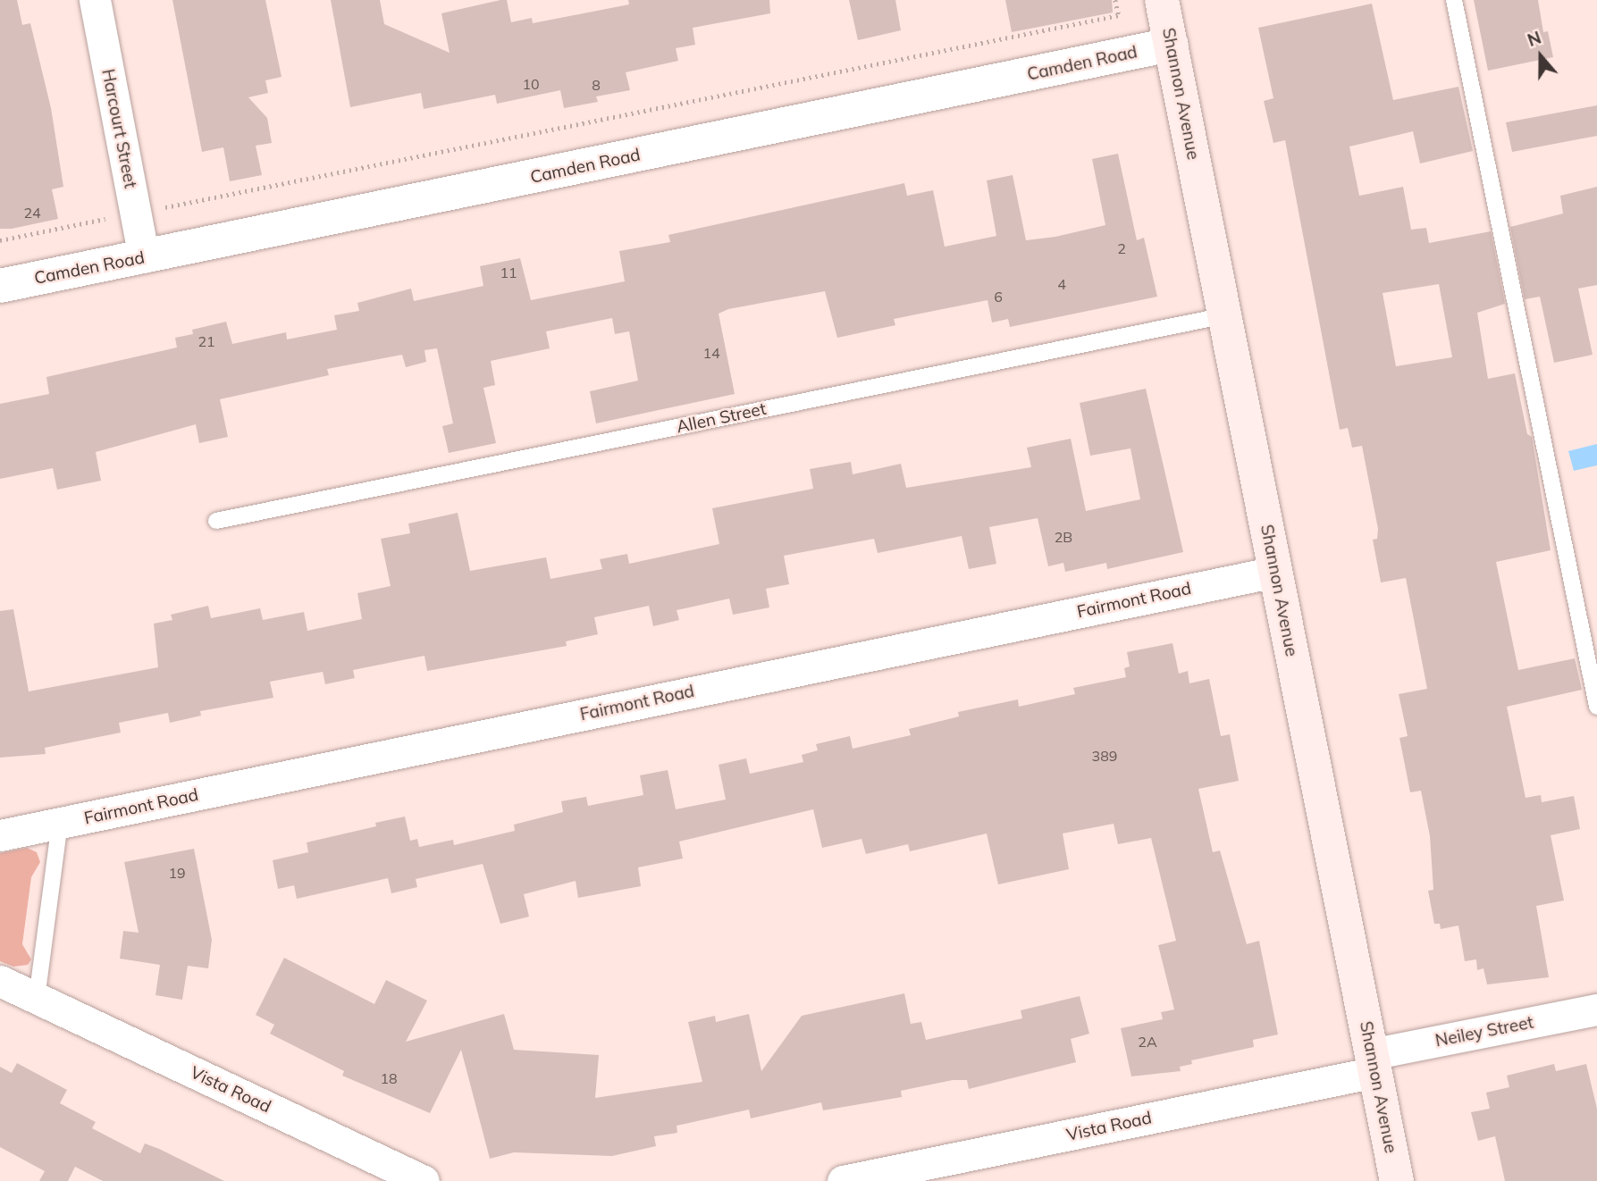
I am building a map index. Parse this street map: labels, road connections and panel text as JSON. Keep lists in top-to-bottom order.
{
  "streets": {
    "main road": ["Shannon Avenue"],
    "street": [
      "Camden Road",
      "Harcourt Street",
      "Fairmont Road",
      "Neiley Street",
      "Vista Road"
    ],
    "lane": ["Allen Street"]
  },
  "crossings": [
    ["Camden Road", "Shannon Avenue"],
    ["Camden Road", "Harcourt Street"],
    ["Shannon Avenue", "Allen Street"],
    ["Shannon Avenue", "Fairmont Road"],
    ["Shannon Avenue", "Neiley Street"],
    ["Shannon Avenue", "Vista Road"],
    ["Neiley Street", "Vista Road"]
  ],
  "house_numbers": [
    "10",
    "8",
    "24",
    "2",
    "11",
    "4",
    "6",
    "21",
    "14",
    "2B",
    "389",
    "19",
    "2A",
    "18"
  ],
  "north": "top"
}
